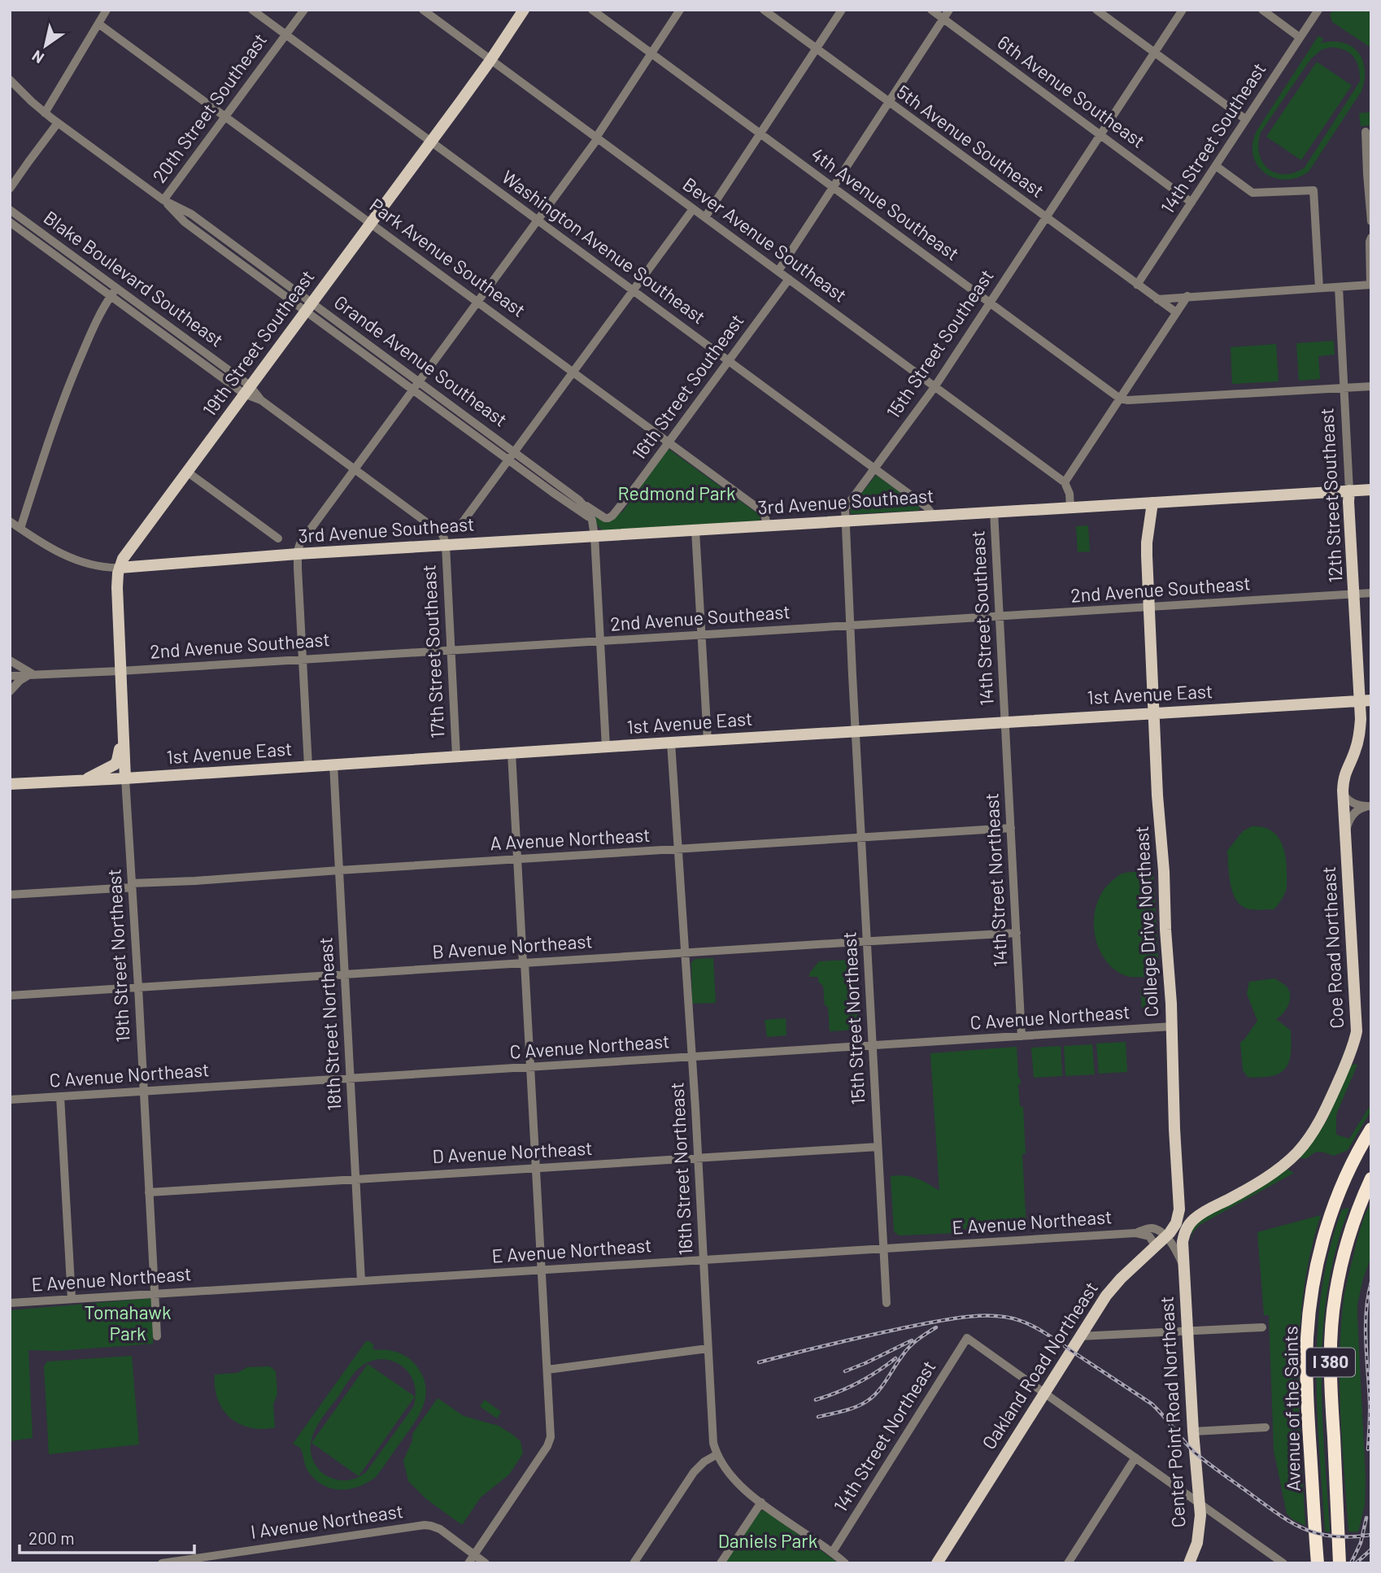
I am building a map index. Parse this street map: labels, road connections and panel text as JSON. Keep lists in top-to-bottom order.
{
  "streets": {
    "highway": ["I 380", "Avenue of the Saints"],
    "main road": [
      "19th Street Southeast",
      "12th Street Southeast",
      "3rd Avenue Southeast",
      "1st Avenue East",
      "College Drive Northeast",
      "Coe Road Northeast",
      "Oakland Road Northeast",
      "Center Point Road Northeast"
    ],
    "street": [
      "6th Avenue Southeast",
      "20th Street Southeast",
      "14th Street Southeast",
      "5th Avenue Southeast",
      "4th Avenue Southeast",
      "Bever Avenue Southeast",
      "Washington Avenue Southeast",
      "Park Avenue Southeast",
      "Blake Boulevard Southeast",
      "15th Street Southeast",
      "Grande Avenue Southeast",
      "16th Street Southeast",
      "2nd Avenue Southeast",
      "17th Street Southeast",
      "A Avenue Northeast",
      "14th Street Northeast",
      "B Avenue Northeast",
      "19th Street Northeast",
      "C Avenue Northeast",
      "15th Street Northeast",
      "18th Street Northeast",
      "D Avenue Northeast",
      "16th Street Northeast",
      "E Avenue Northeast",
      "I Avenue Northeast"
    ]
  },
  "crossings": [
    ["6th Avenue Southeast", "14th Street Southeast"],
    ["6th Avenue Southeast", "15th Street Southeast"],
    ["20th Street Southeast", "Washington Avenue Southeast"],
    ["20th Street Southeast", "Park Avenue Southeast"],
    ["20th Street Southeast", "Grande Avenue Southeast"],
    ["14th Street Southeast", "5th Avenue Southeast"],
    ["14th Street Southeast", "3rd Avenue Southeast"],
    ["14th Street Southeast", "2nd Avenue Southeast"],
    ["14th Street Southeast", "1st Avenue East"],
    ["14th Street Southeast", "14th Street Northeast"],
    ["5th Avenue Southeast", "15th Street Southeast"],
    ["4th Avenue Southeast", "15th Street Southeast"],
    ["Bever Avenue Southeast", "19th Street Southeast"],
    ["Bever Avenue Southeast", "15th Street Southeast"],
    ["Bever Avenue Southeast", "16th Street Southeast"],
    ["Washington Avenue Southeast", "19th Street Southeast"],
    ["Washington Avenue Southeast", "15th Street Southeast"],
    ["Washington Avenue Southeast", "16th Street Southeast"],
    ["Washington Avenue Southeast", "3rd Avenue Southeast"],
    ["Park Avenue Southeast", "19th Street Southeast"],
    ["Park Avenue Southeast", "16th Street Southeast"],
    ["Park Avenue Southeast", "3rd Avenue Southeast"],
    ["Blake Boulevard Southeast", "19th Street Southeast"],
    ["Blake Boulevard Southeast", "3rd Avenue Southeast"],
    ["Blake Boulevard Southeast", "17th Street Southeast"],
    ["19th Street Southeast", "Grande Avenue Southeast"],
    ["19th Street Southeast", "3rd Avenue Southeast"],
    ["19th Street Southeast", "2nd Avenue Southeast"],
    ["19th Street Southeast", "1st Avenue East"],
    ["19th Street Southeast", "19th Street Northeast"],
    ["15th Street Southeast", "3rd Avenue Southeast"],
    ["15th Street Southeast", "2nd Avenue Southeast"],
    ["15th Street Southeast", "1st Avenue East"],
    ["15th Street Southeast", "15th Street Northeast"],
    ["Grande Avenue Southeast", "16th Street Southeast"],
    ["Grande Avenue Southeast", "3rd Avenue Southeast"],
    ["12th Street Southeast", "3rd Avenue Southeast"],
    ["12th Street Southeast", "2nd Avenue Southeast"],
    ["12th Street Southeast", "1st Avenue East"],
    ["12th Street Southeast", "Coe Road Northeast"],
    ["3rd Avenue Southeast", "17th Street Southeast"],
    ["3rd Avenue Southeast", "College Drive Northeast"],
    ["2nd Avenue Southeast", "17th Street Southeast"],
    ["2nd Avenue Southeast", "College Drive Northeast"],
    ["17th Street Southeast", "1st Avenue East"],
    ["1st Avenue East", "14th Street Northeast"],
    ["1st Avenue East", "College Drive Northeast"],
    ["1st Avenue East", "Coe Road Northeast"],
    ["1st Avenue East", "19th Street Northeast"],
    ["1st Avenue East", "15th Street Northeast"],
    ["1st Avenue East", "18th Street Northeast"],
    ["1st Avenue East", "16th Street Northeast"],
    ["A Avenue Northeast", "14th Street Northeast"],
    ["A Avenue Northeast", "19th Street Northeast"],
    ["A Avenue Northeast", "15th Street Northeast"],
    ["A Avenue Northeast", "18th Street Northeast"],
    ["A Avenue Northeast", "16th Street Northeast"],
    ["14th Street Northeast", "B Avenue Northeast"],
    ["14th Street Northeast", "C Avenue Northeast"],
    ["14th Street Northeast", "Oakland Road Northeast"],
    ["College Drive Northeast", "C Avenue Northeast"],
    ["College Drive Northeast", "Oakland Road Northeast"],
    ["B Avenue Northeast", "19th Street Northeast"],
    ["B Avenue Northeast", "15th Street Northeast"],
    ["B Avenue Northeast", "18th Street Northeast"],
    ["B Avenue Northeast", "16th Street Northeast"],
    ["Coe Road Northeast", "Center Point Road Northeast"],
    ["19th Street Northeast", "C Avenue Northeast"],
    ["19th Street Northeast", "D Avenue Northeast"],
    ["19th Street Northeast", "E Avenue Northeast"],
    ["C Avenue Northeast", "15th Street Northeast"],
    ["C Avenue Northeast", "18th Street Northeast"],
    ["C Avenue Northeast", "16th Street Northeast"],
    ["15th Street Northeast", "D Avenue Northeast"],
    ["15th Street Northeast", "E Avenue Northeast"],
    ["18th Street Northeast", "D Avenue Northeast"],
    ["18th Street Northeast", "E Avenue Northeast"],
    ["D Avenue Northeast", "16th Street Northeast"],
    ["16th Street Northeast", "E Avenue Northeast"],
    ["E Avenue Northeast", "Oakland Road Northeast"]
  ],
  "parks": ["Redmond Park", "Tomahawk Park", "Daniels Park"],
  "scale_bar": "200 m",
  "north": "bottom left"
}
